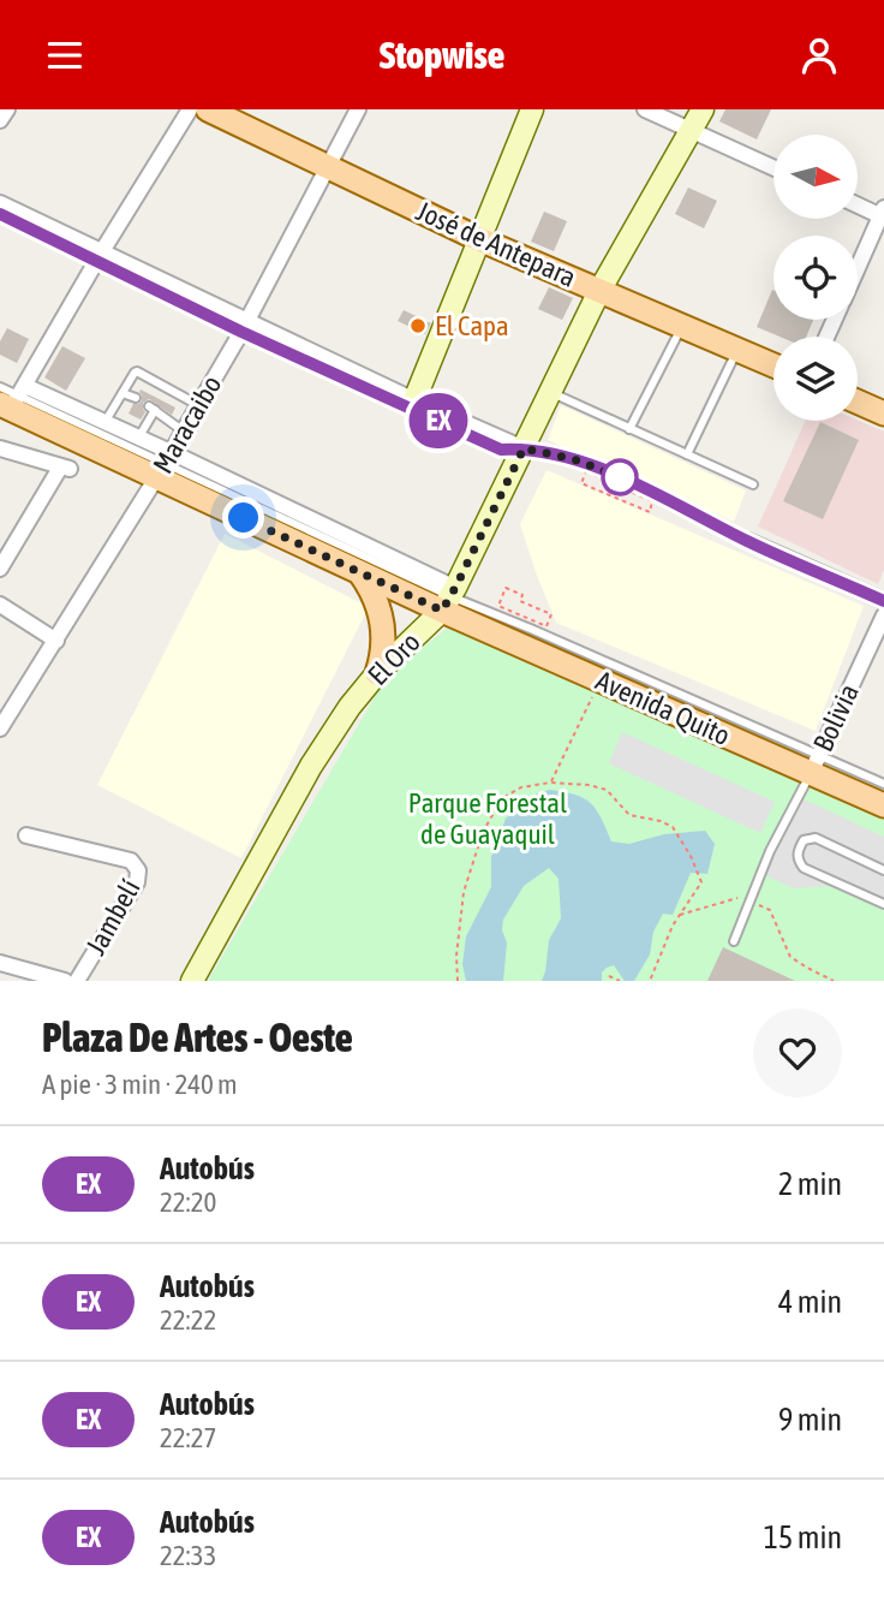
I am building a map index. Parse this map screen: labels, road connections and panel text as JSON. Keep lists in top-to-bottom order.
{
  "streets": {
    "main road": ["José de Antepara", "Avenida Quito"],
    "street": [
      "Maracaibo",
      "El Oro",
      "Bolivia",
      "Jambelí"
    ]
  },
  "crossings": [
    ["José de Antepara", "Maracaibo"],
    ["José de Antepara", "El Oro"],
    ["Maracaibo", "Avenida Quito"],
    ["El Oro", "Avenida Quito"],
    ["Avenida Quito", "Bolivia"]
  ],
  "parks": ["Parque Forestal de Guayaquil"],
  "places": ["El Capa"],
  "lines": ["bus line EX"],
  "north": "right",
  "page": {
    "header": "Stopwise",
    "on_map": "EX",
    "heading": ["Plaza De Artes - Oeste", "A pie · 3 min · 240 m"],
    "list": [
      {
        "mark": "EX",
        "name": "Autobús",
        "note": "22:20",
        "value": "2 min"
      },
      {
        "mark": "EX",
        "name": "Autobús",
        "note": "22:22",
        "value": "4 min"
      },
      {
        "mark": "EX",
        "name": "Autobús",
        "note": "22:27",
        "value": "9 min"
      },
      {
        "mark": "EX",
        "name": "Autobús",
        "note": "22:33",
        "value": "15 min"
      }
    ]
  }
}
